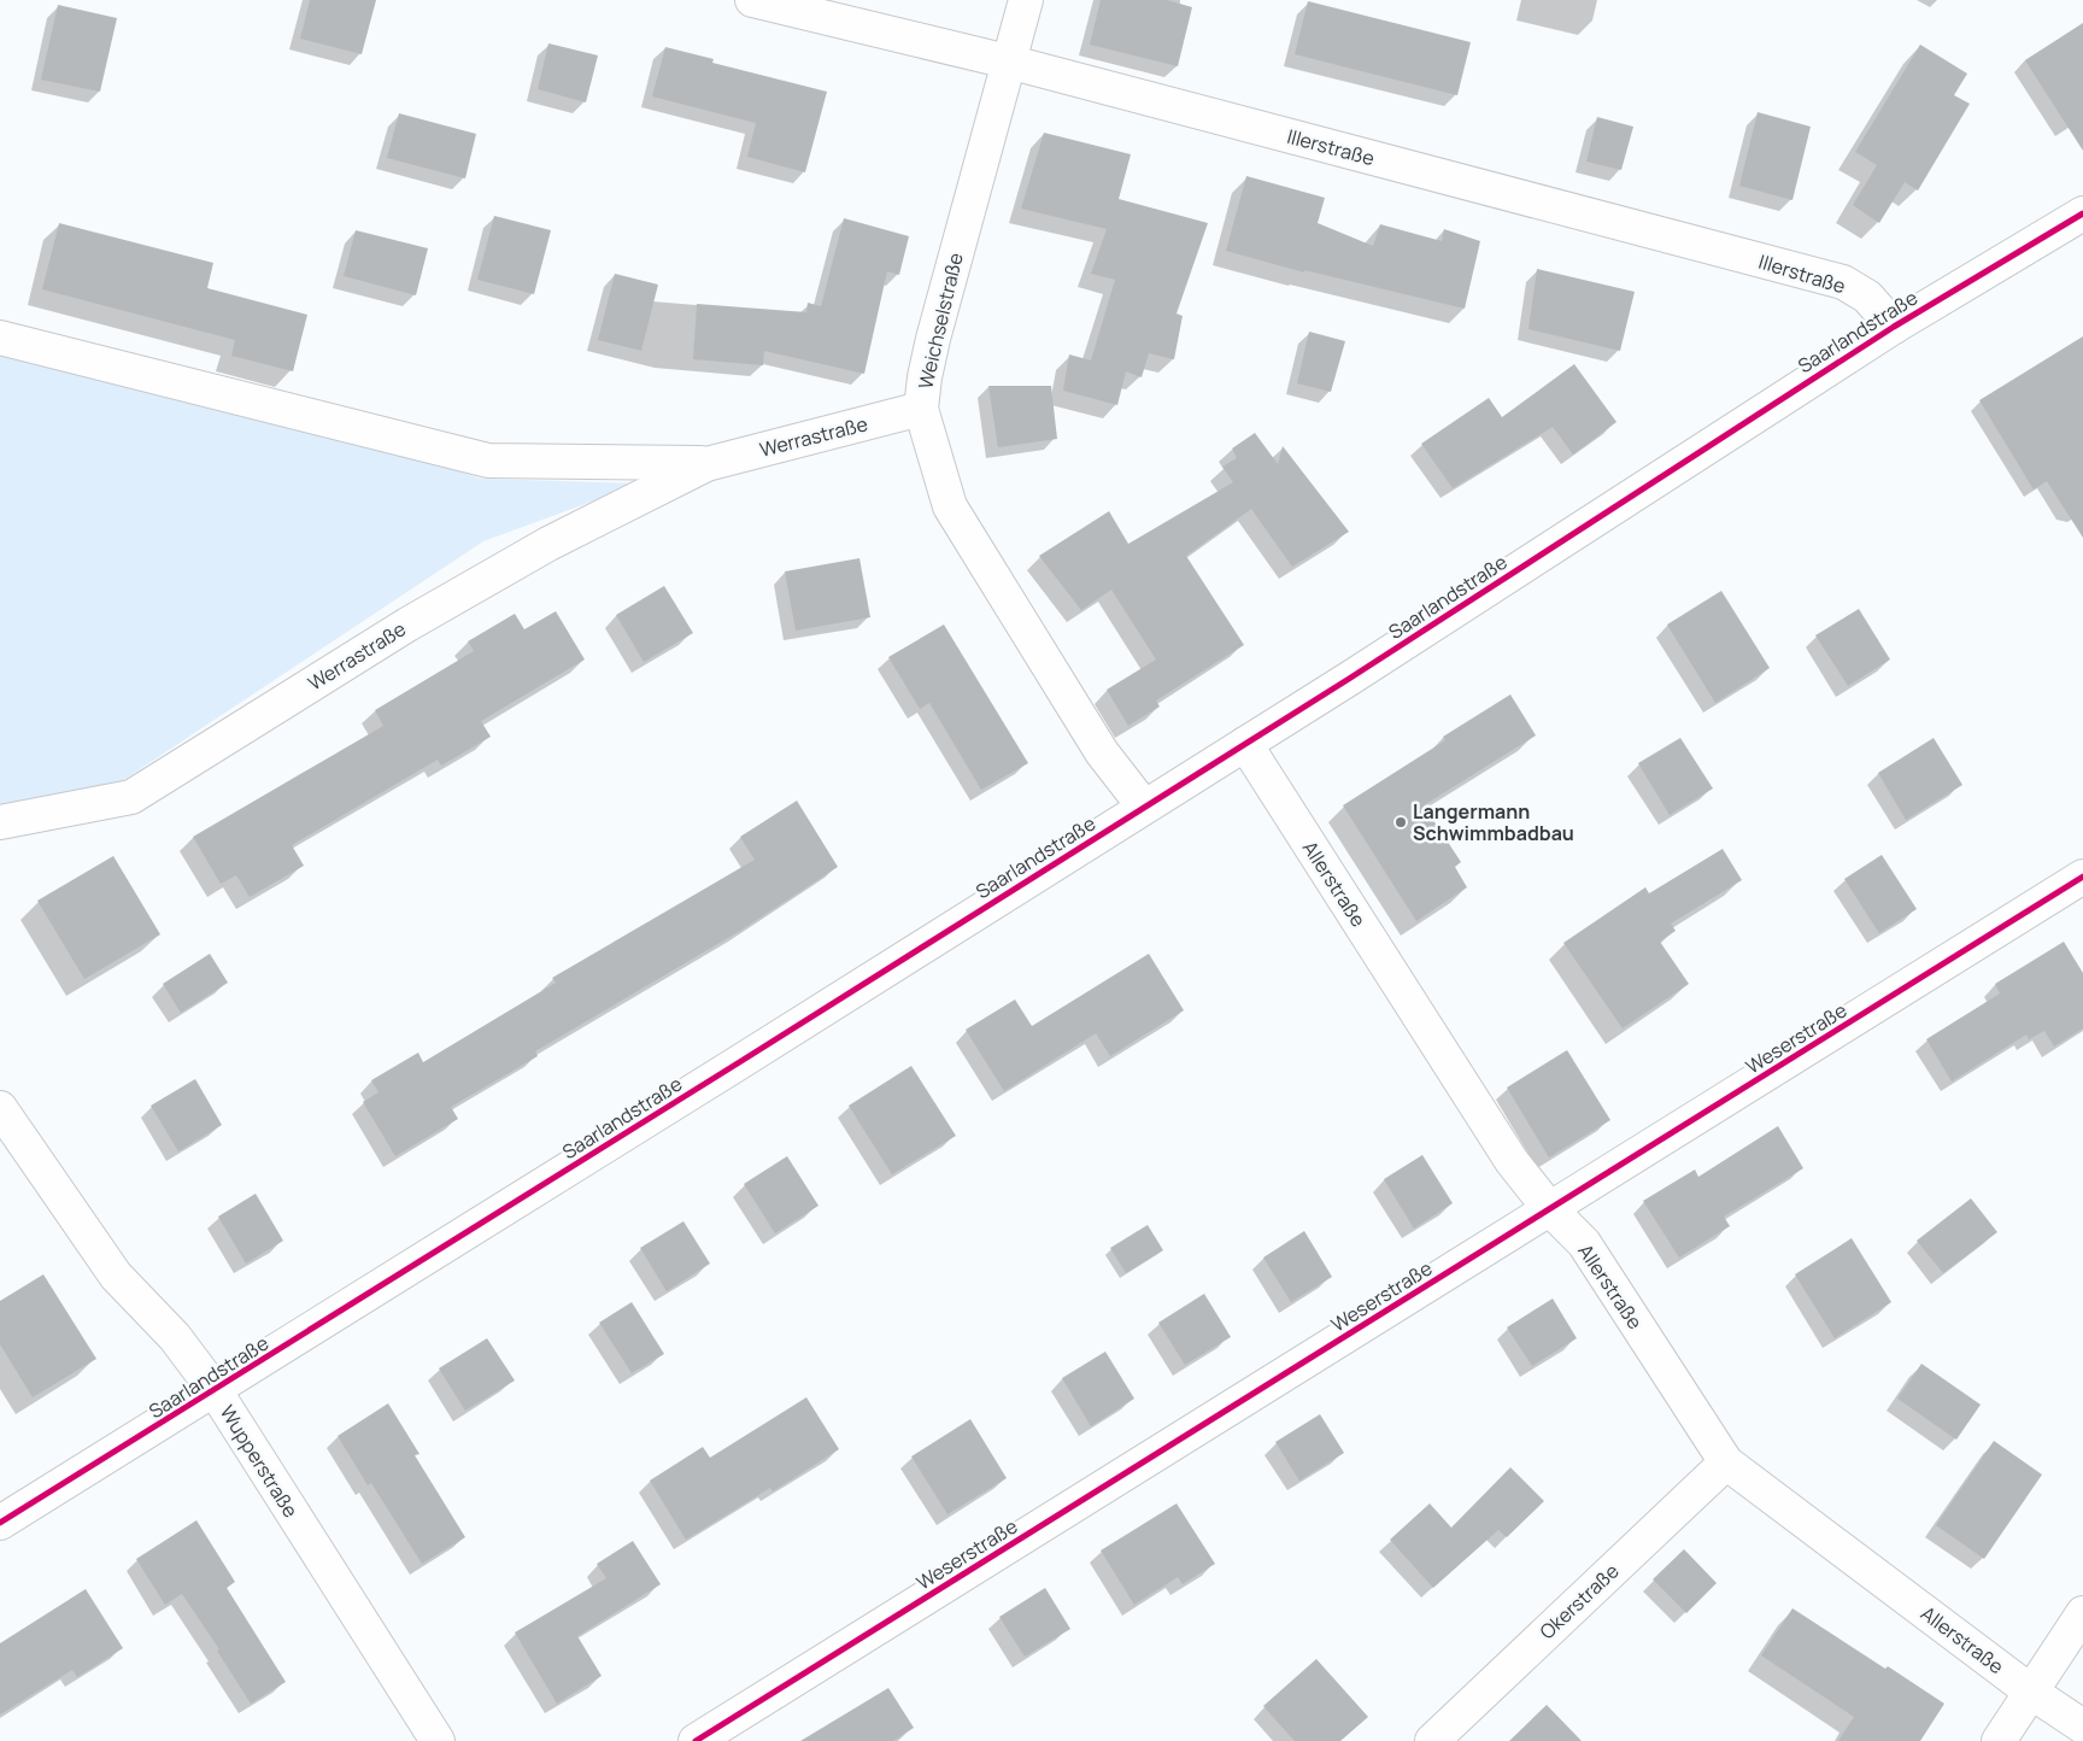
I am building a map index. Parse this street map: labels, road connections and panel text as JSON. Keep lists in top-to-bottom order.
{
  "streets": {
    "street": [
      "Illerstraße",
      "Weichselstraße",
      "Saarlandstraße",
      "Werrastraße",
      "Allerstraße",
      "Weserstraße",
      "Wupperstraße",
      "Okerstraße"
    ]
  },
  "crossings": [
    ["Illerstraße", "Weichselstraße"],
    ["Illerstraße", "Saarlandstraße"],
    ["Weichselstraße", "Saarlandstraße"],
    ["Weichselstraße", "Werrastraße"],
    ["Saarlandstraße", "Allerstraße"],
    ["Saarlandstraße", "Wupperstraße"],
    ["Allerstraße", "Weserstraße"],
    ["Allerstraße", "Okerstraße"]
  ],
  "places": ["Langermann Schwimmbadbau"]
}
